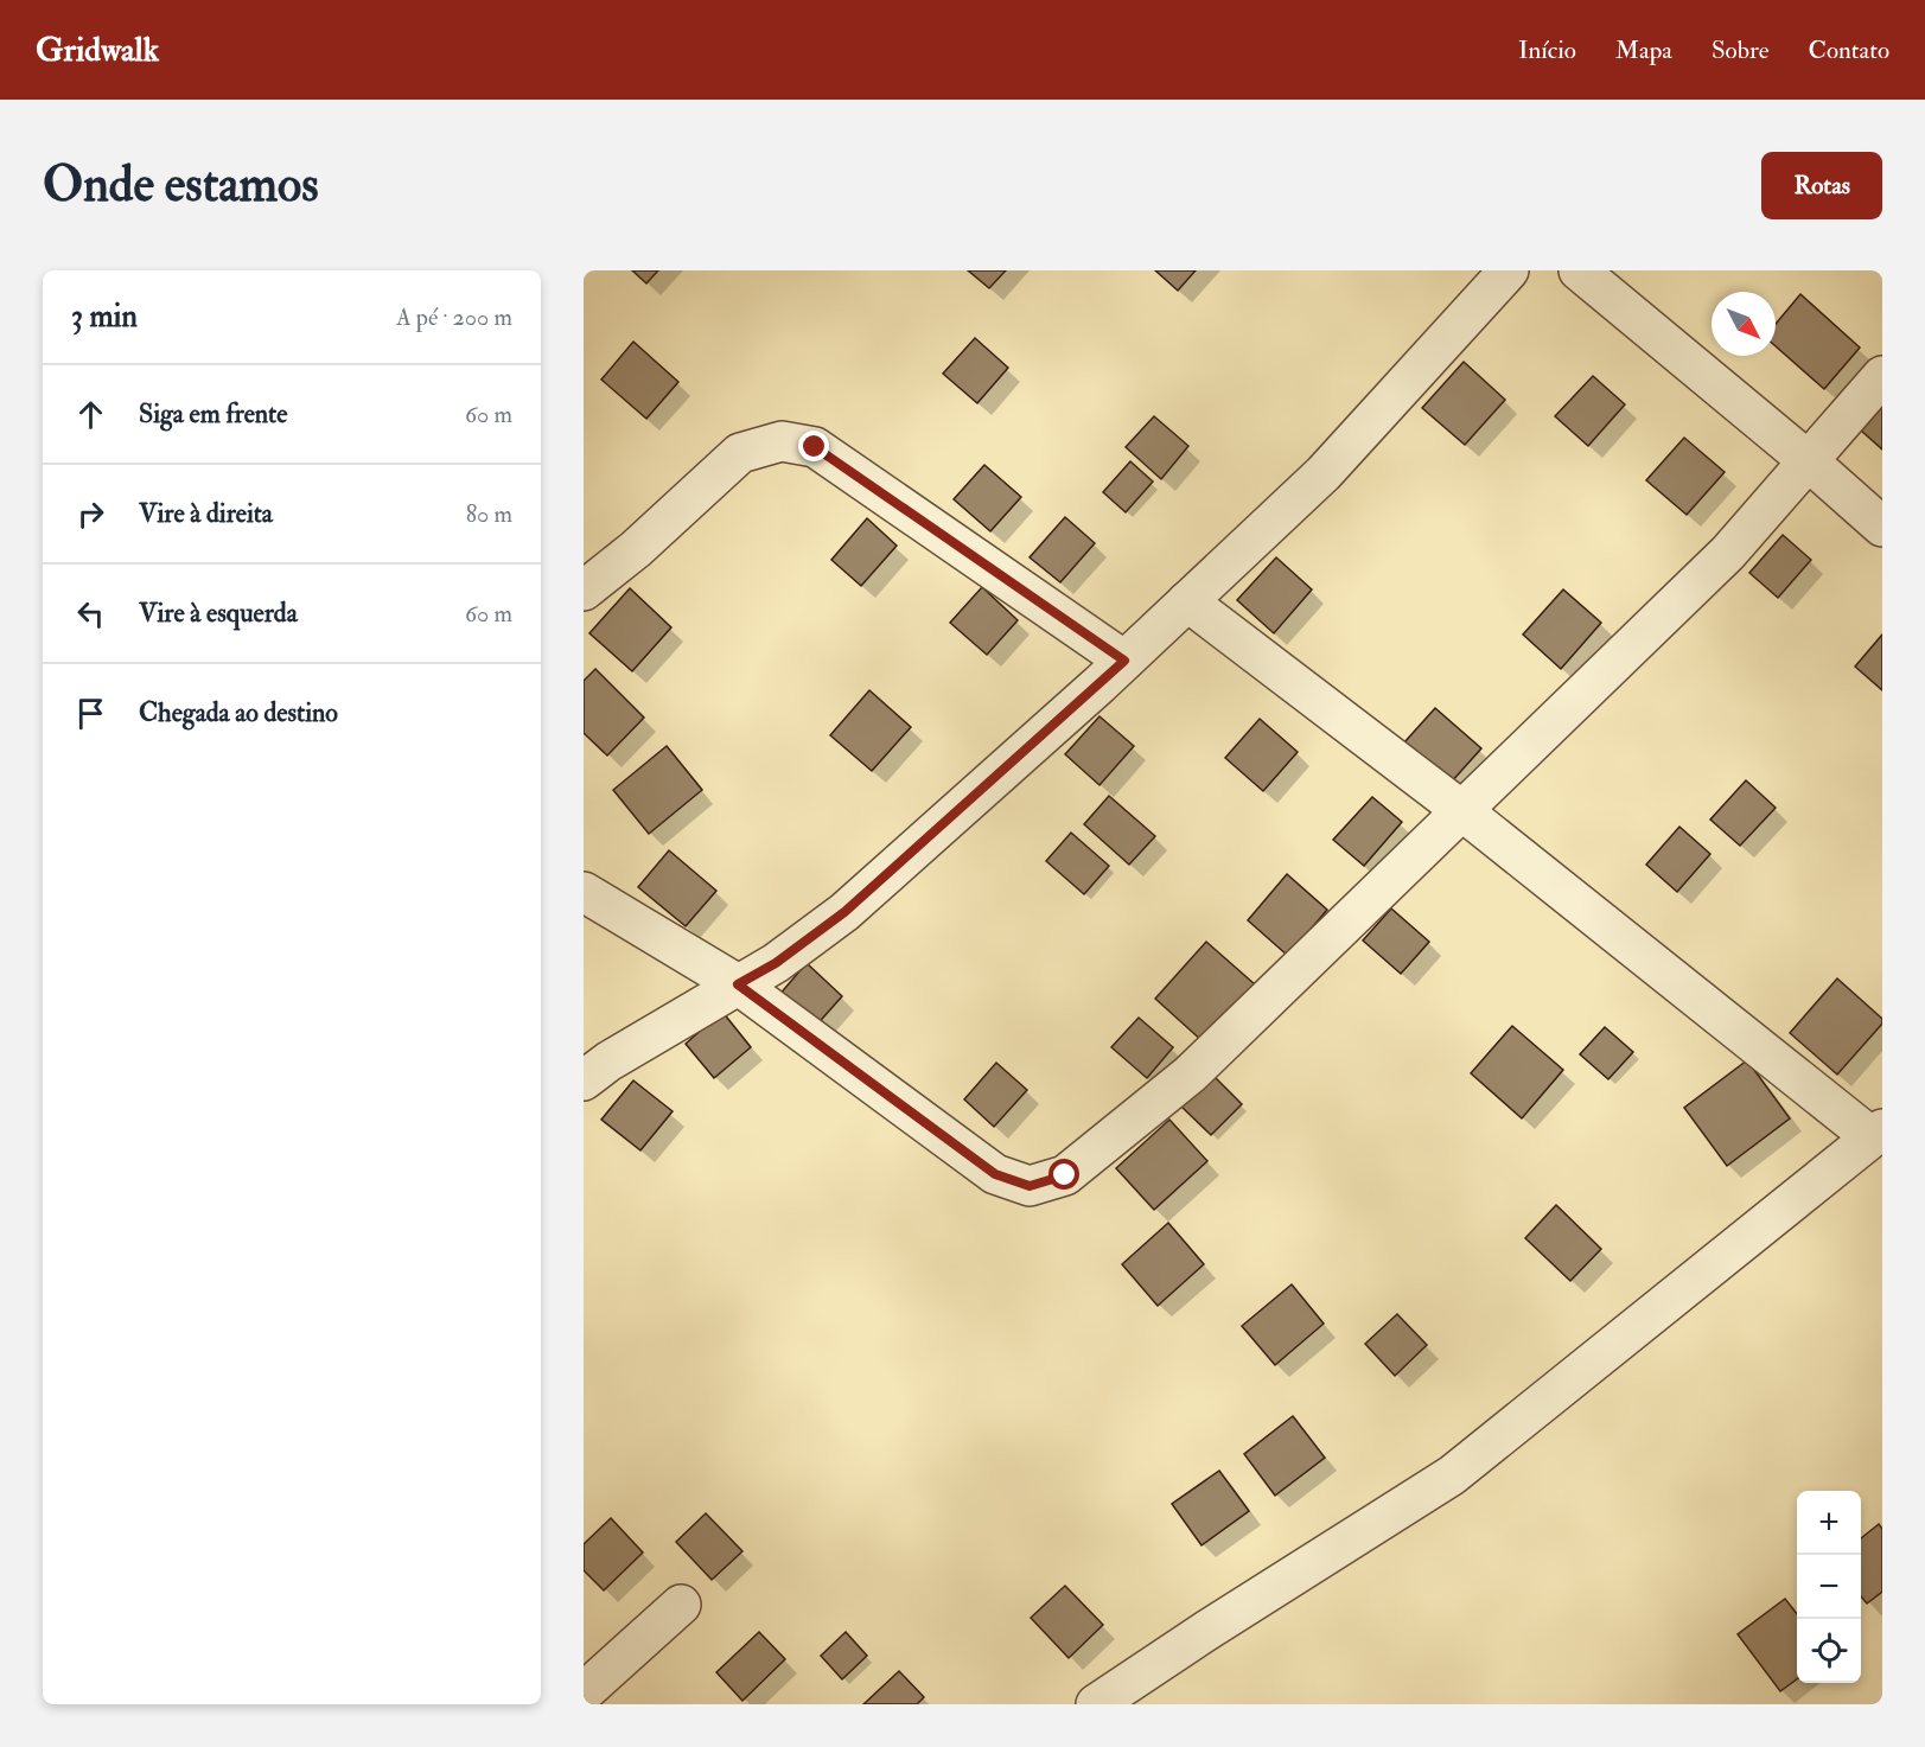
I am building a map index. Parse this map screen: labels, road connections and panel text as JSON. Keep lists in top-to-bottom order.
{
  "north": "bottom right",
  "page": {
    "header": "Gridwalk",
    "nav": [
      "Início",
      "Mapa",
      "Sobre",
      "Contato"
    ],
    "buttons": "Rotas",
    "title": "Onde estamos",
    "heading": ["3 min", "A pé · 200 m"],
    "list": [
      ["Siga em frente", "60 m"],
      ["Vire à direita", "80 m"],
      ["Vire à esquerda", "60 m"],
      "Chegada ao destino"
    ],
    "map_buttons": ["+", "−"]
  }
}
